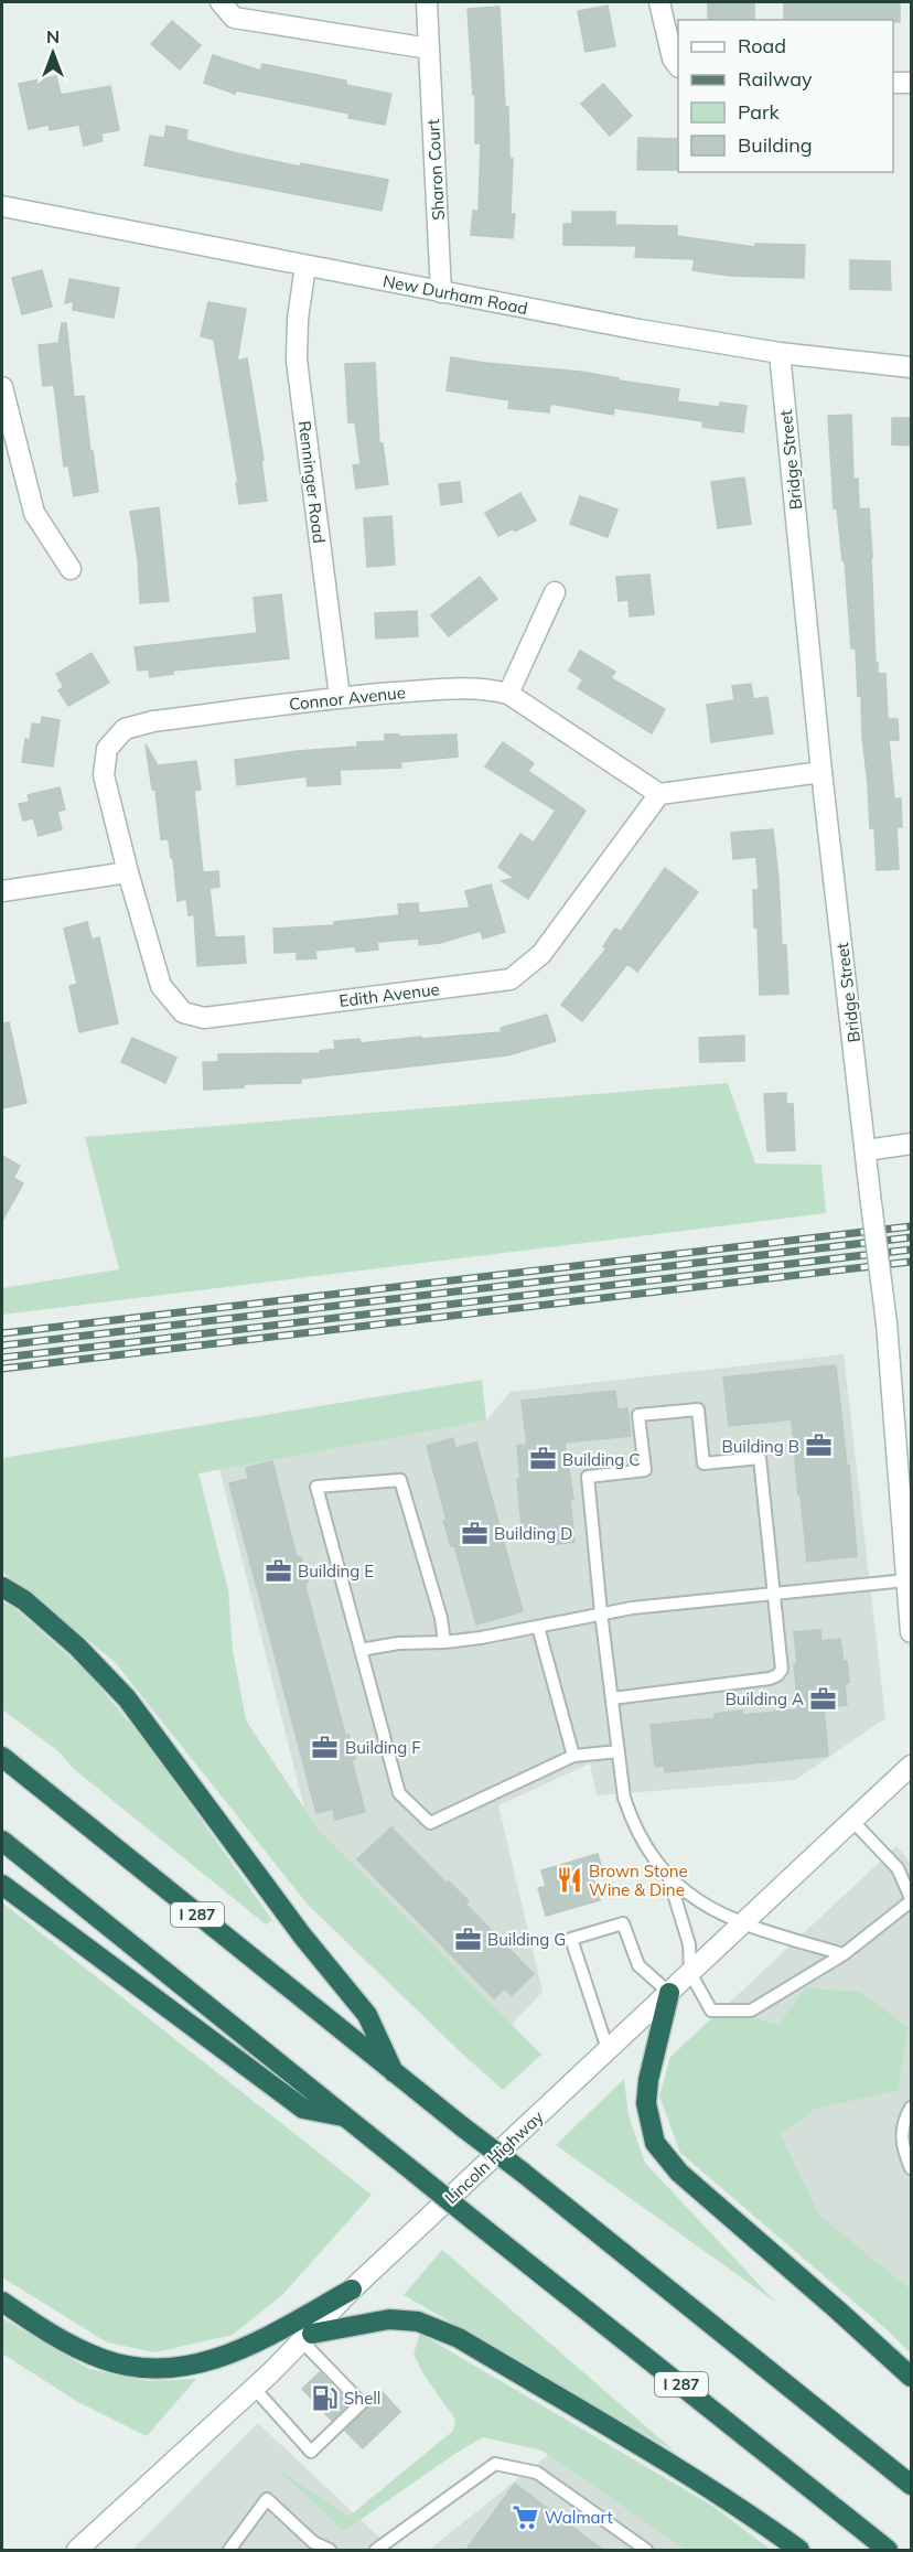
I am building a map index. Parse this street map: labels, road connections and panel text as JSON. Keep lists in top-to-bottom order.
{
  "streets": {
    "highway": ["I 287"],
    "street": [
      "Sharon Court",
      "New Durham Road",
      "Bridge Street",
      "Renninger Road",
      "Connor Avenue",
      "Edith Avenue",
      "Lincoln Highway"
    ]
  },
  "crossings": [
    ["Sharon Court", "New Durham Road"],
    ["New Durham Road", "Bridge Street"],
    ["New Durham Road", "Renninger Road"],
    ["Renninger Road", "Connor Avenue"],
    ["Connor Avenue", "Edith Avenue"]
  ],
  "places": {
    "office": [
      "Building B",
      "Building C",
      "Building D",
      "Building E",
      "Building A",
      "Building F",
      "Building G"
    ],
    "restaurant": ["Brown Stone Wine & Dine"],
    "fuel station": ["Shell"],
    "supermarket": ["Walmart"]
  },
  "legend": [
    "Road",
    "Railway",
    "Park",
    "Building"
  ],
  "north": "top"
}
